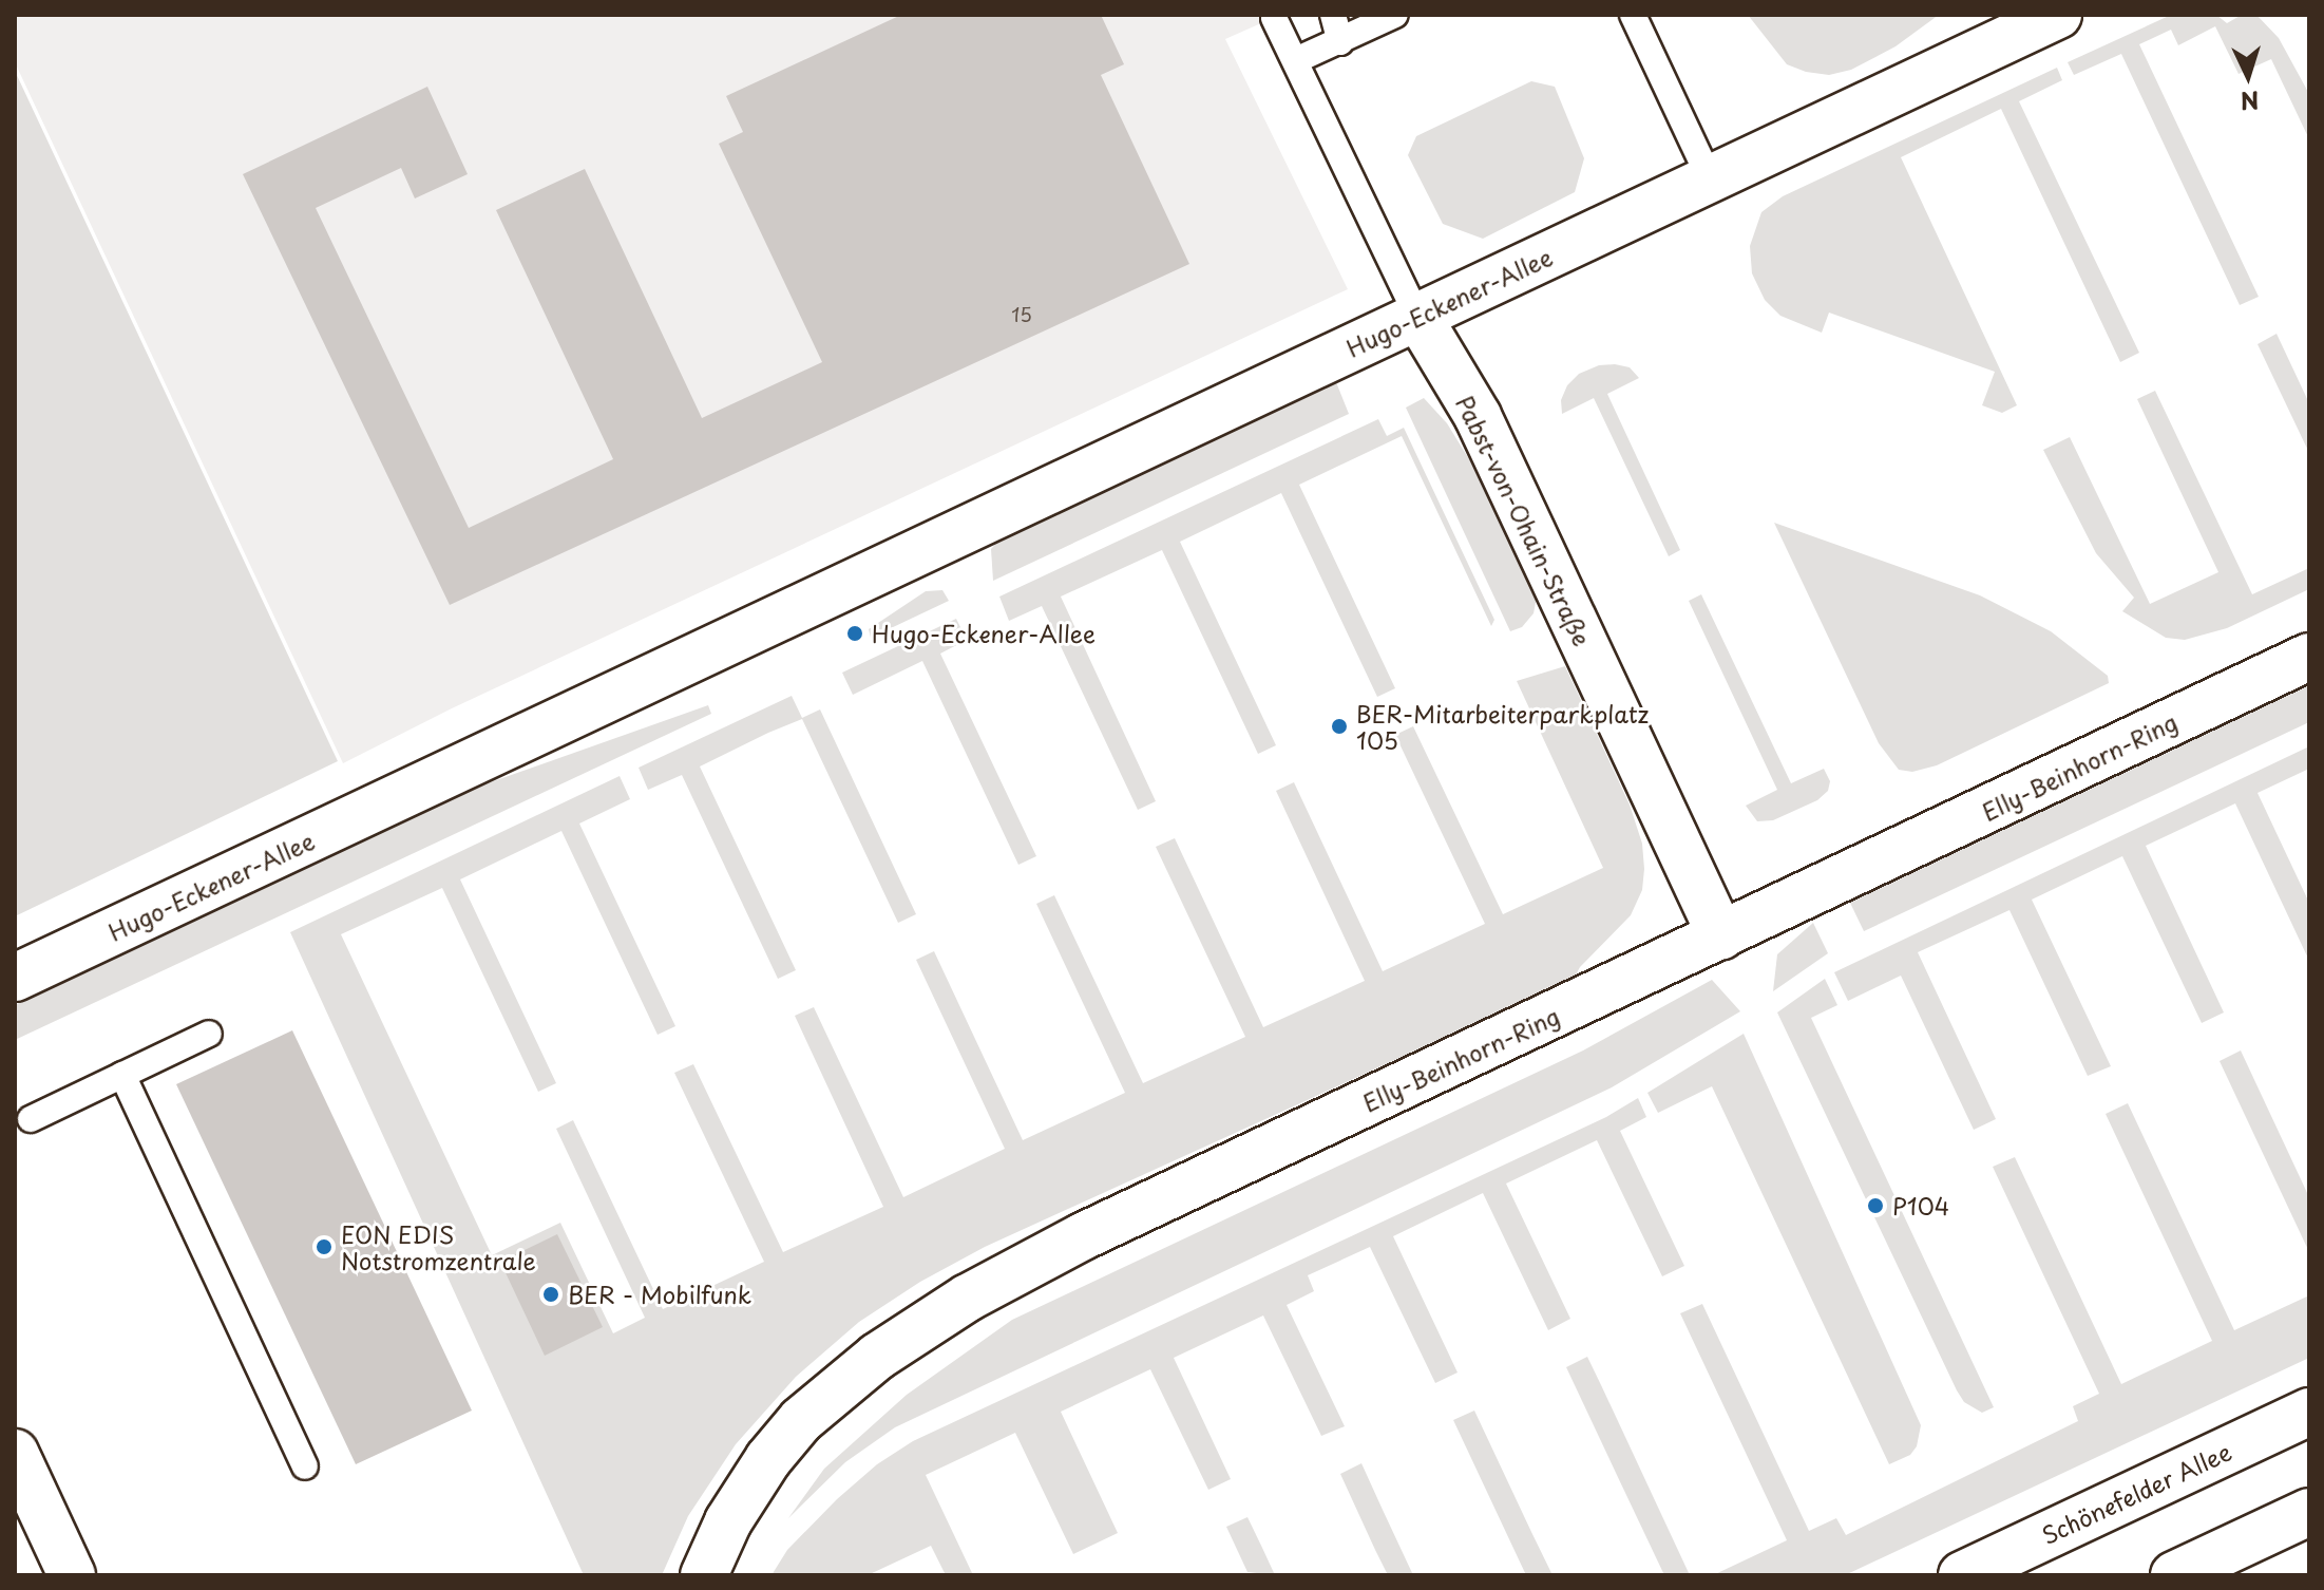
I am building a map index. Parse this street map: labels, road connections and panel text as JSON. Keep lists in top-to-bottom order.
{
  "streets": {
    "main road": [
      "Hugo-Eckener-Allee",
      "Pabst-von-Ohain-Straße",
      "Elly-Beinhorn-Ring",
      "Schönefelder Allee"
    ]
  },
  "crossings": [
    ["Hugo-Eckener-Allee", "Pabst-von-Ohain-Straße"],
    ["Pabst-von-Ohain-Straße", "Elly-Beinhorn-Ring"]
  ],
  "places": [
    "Hugo-Eckener-Allee",
    "BER-Mitarbeiterparkplatz 105",
    "P104",
    "EON EDIS Notstromzentrale",
    "BER - Mobilfunk"
  ],
  "house_numbers": ["15"],
  "north": "bottom"
}
